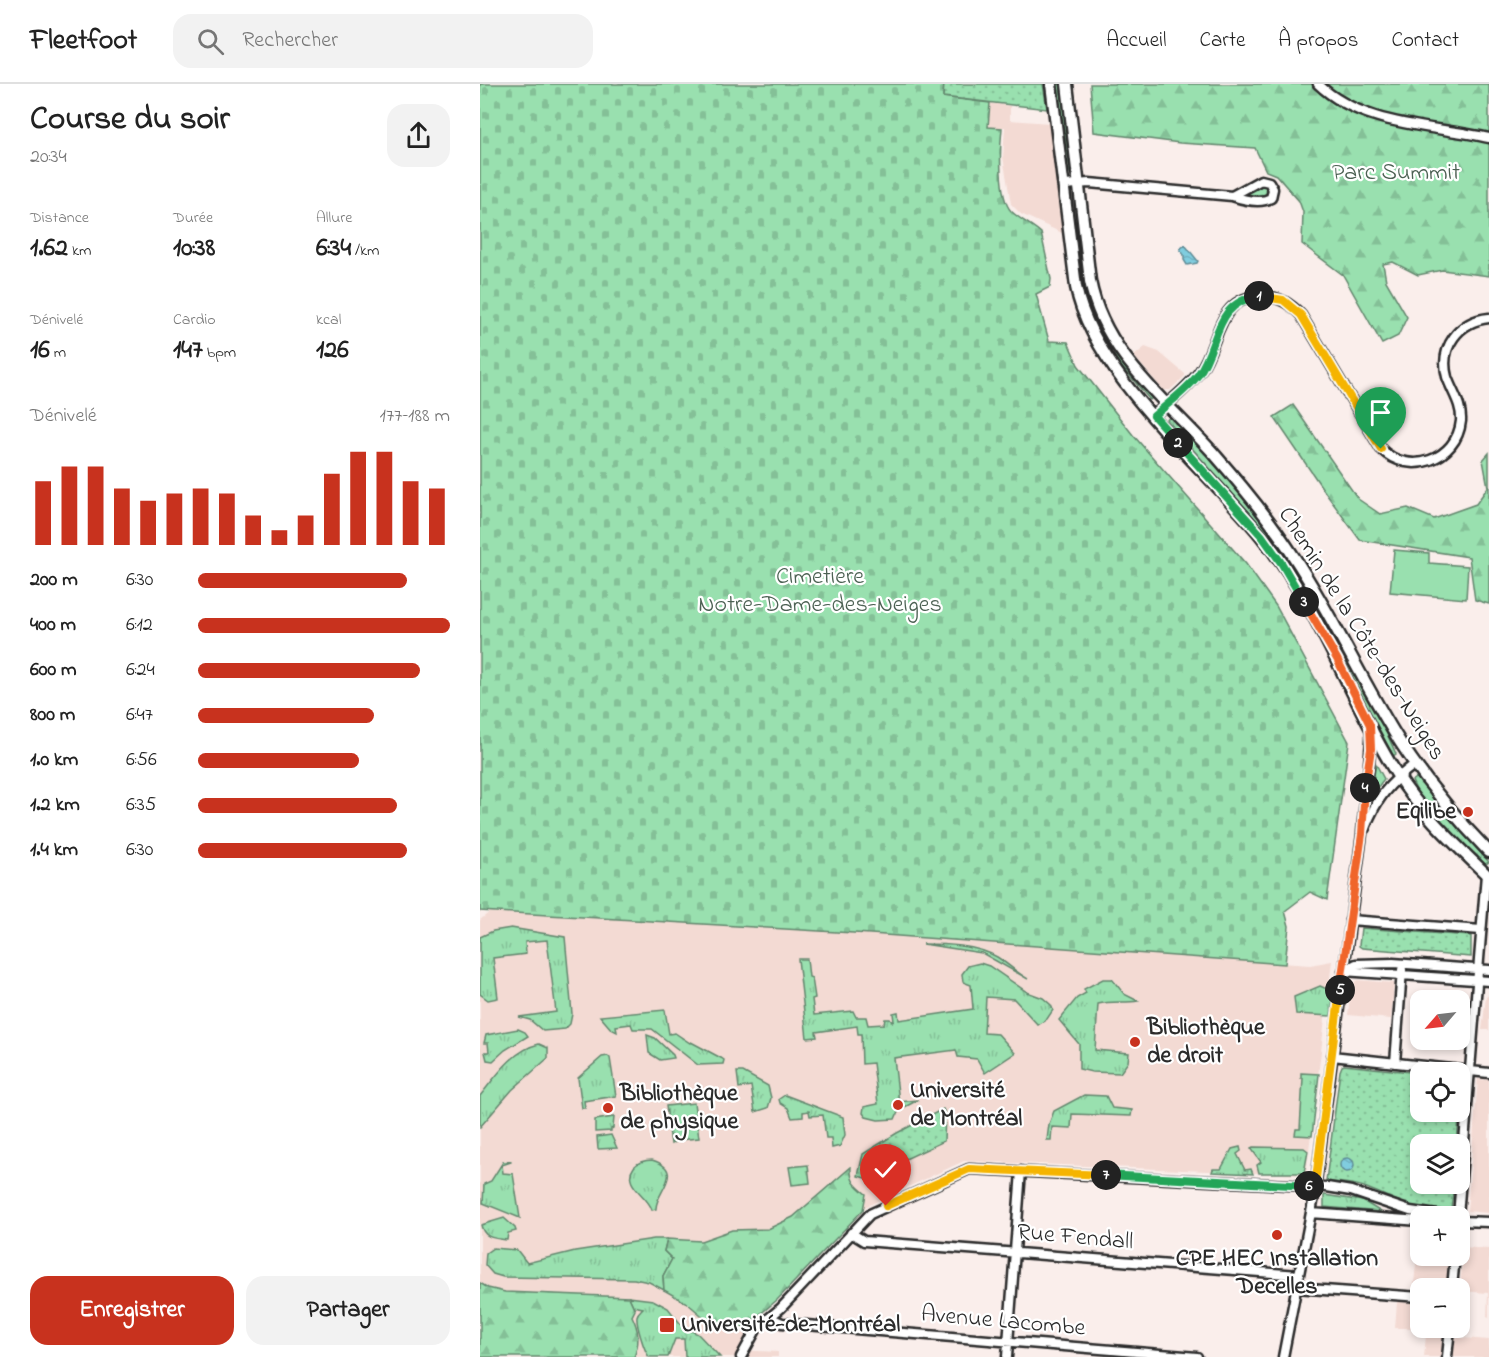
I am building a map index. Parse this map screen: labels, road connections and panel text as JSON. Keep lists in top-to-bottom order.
{
  "streets": {
    "main road": ["Chemin de la Côte-des-Neiges"],
    "street": ["Rue Fendall", "Avenue Lacombe"]
  },
  "parks": ["Parc Summit", "Cimetière Notre-Dame-des-Neiges"],
  "places": {
    "other": [
      "Eqilibe",
      "Bibliothèque de droit",
      "Université de Montréal",
      "Bibliothèque de physique",
      "CPE HEC Installation Decelles"
    ],
    "transit": ["Université-de-Montréal"]
  },
  "north": "bottom left",
  "page": {
    "header": "Fleetfoot",
    "search": "Rechercher",
    "nav": [
      "Accueil",
      "Carte",
      "À propos",
      "Contact"
    ],
    "heading": ["Course du soir", "20:34"],
    "stats": [
      ["Distance", "1.62 km"],
      ["Durée", "10:38"],
      ["Allure", "6:34 /km"],
      ["Dénivelé", "16 m"],
      ["Cardio", "147 bpm"],
      ["kcal", "126"]
    ],
    "pins": [
      "1",
      "2",
      "3",
      "4",
      "5",
      "7",
      "6"
    ],
    "chart": ["Dénivelé", "177–188 m"],
    "list": [
      {
        "name": "200 m",
        "note": "6:30"
      },
      {
        "name": "400 m",
        "note": "6:12"
      },
      {
        "name": "600 m",
        "note": "6:24"
      },
      {
        "name": "800 m",
        "note": "6:47"
      },
      {
        "name": "1.0 km",
        "note": "6:56"
      },
      {
        "name": "1.2 km",
        "note": "6:35"
      },
      {
        "name": "1.4 km",
        "note": "6:30"
      }
    ],
    "map_buttons": ["+", "−"],
    "buttons": ["Enregistrer", "Partager"]
  }
}
